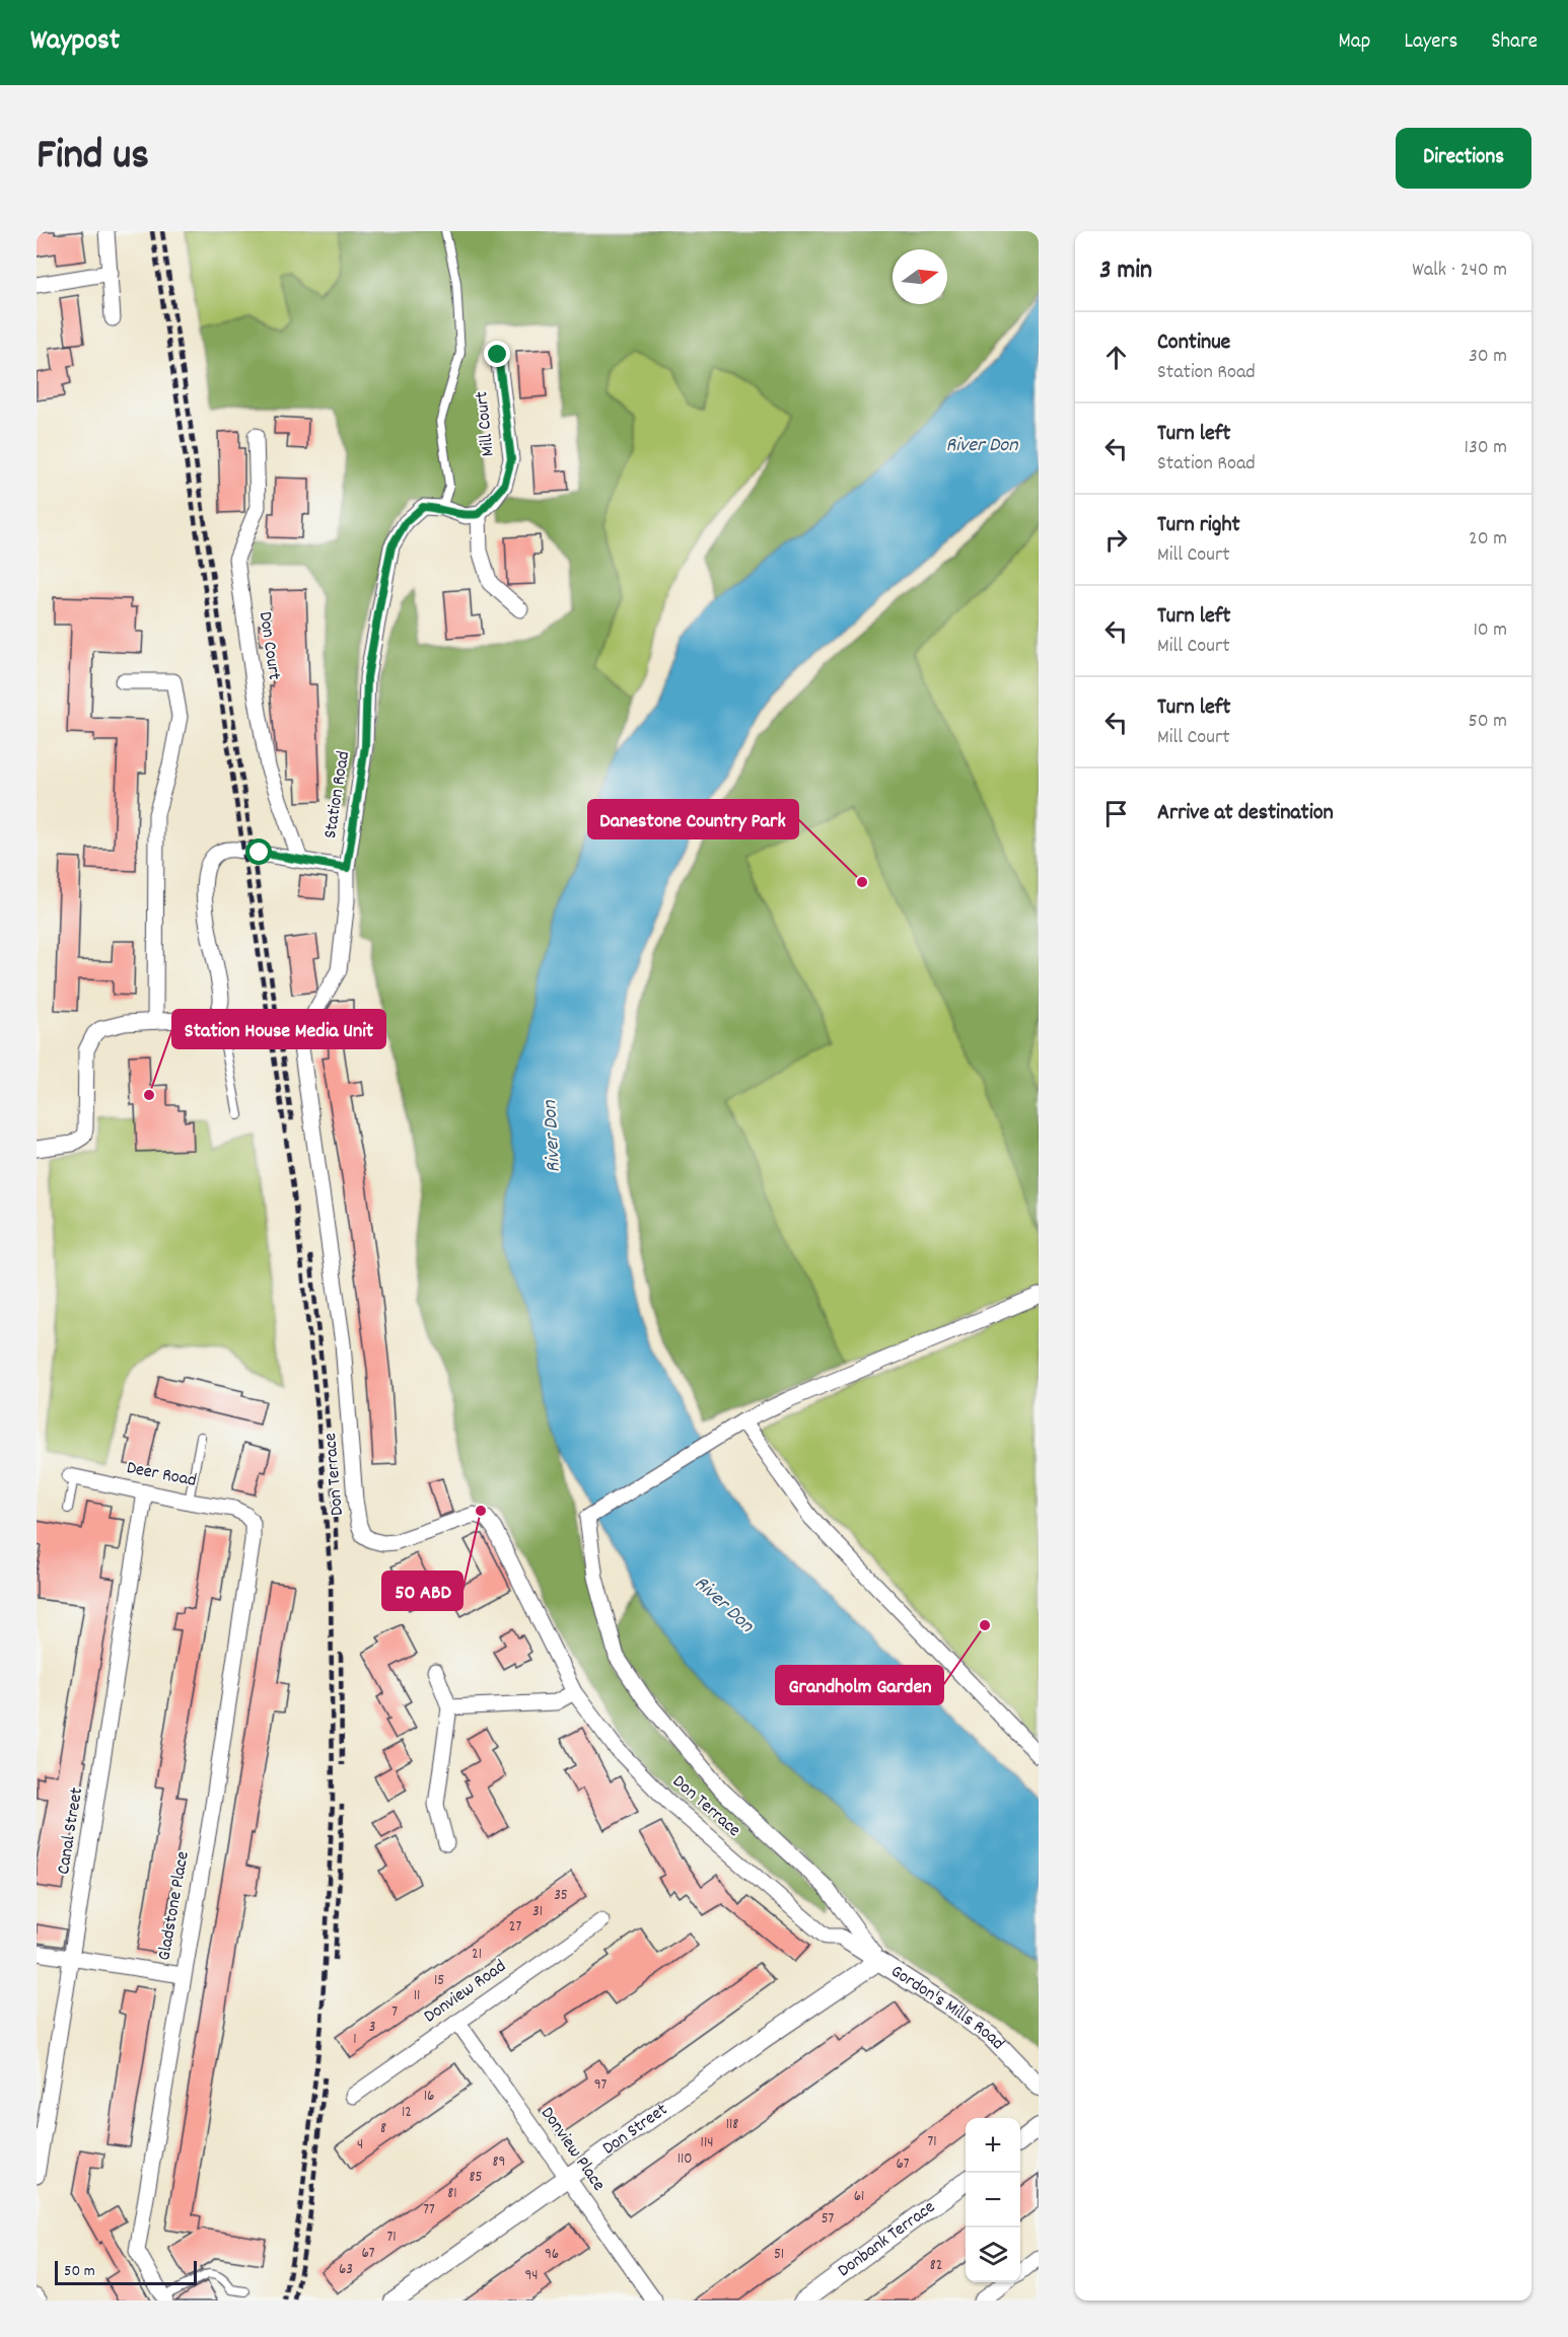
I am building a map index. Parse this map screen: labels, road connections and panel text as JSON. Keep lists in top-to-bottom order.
{
  "streets": {
    "street": [
      "Mill Court",
      "Don Court",
      "Station Road",
      "Don Terrace",
      "Deer Road",
      "Canal Street",
      "Gladstone Place",
      "Donview Road",
      "Gordon's Mills Road",
      "Don Street",
      "Donview Place",
      "Donbank Terrace"
    ]
  },
  "crossings": [
    ["Don Court", "Station Road"],
    ["Station Road", "Don Terrace"],
    ["Don Terrace", "Gordon's Mills Road"],
    ["Don Terrace", "Don Street"],
    ["Deer Road", "Canal Street"],
    ["Deer Road", "Gladstone Place"],
    ["Donview Road", "Donview Place"],
    ["Gordon's Mills Road", "Don Street"],
    ["Don Street", "Donview Place"]
  ],
  "water": ["River Don"],
  "places": [
    "Danestone Country Park",
    "Station House Media Unit",
    "50 ABD",
    "Grandholm Garden"
  ],
  "house_numbers": [
    "35",
    "31",
    "27",
    "21",
    "15",
    "11",
    "7",
    "3",
    "1",
    "97",
    "16",
    "12",
    "118",
    "8",
    "71",
    "114",
    "4",
    "110",
    "89",
    "67",
    "85",
    "81",
    "61",
    "77",
    "57",
    "71",
    "67",
    "96",
    "51",
    "82",
    "63",
    "94"
  ],
  "scale_bar": "50 m",
  "north": "right",
  "page": {
    "header": "Waypost",
    "nav": ["Map", "Layers", "Share"],
    "title": "Find us",
    "buttons": "Directions",
    "heading": ["3 min", "Walk · 240 m"],
    "list": [
      ["Continue", "Station Road", "30 m"],
      ["Turn left", "Station Road", "130 m"],
      ["Turn right", "Mill Court", "20 m"],
      ["Turn left", "Mill Court", "10 m"],
      ["Turn left", "Mill Court", "50 m"],
      "Arrive at destination"
    ],
    "map_buttons": ["+", "−"],
    "scale": "50 m"
  }
}
